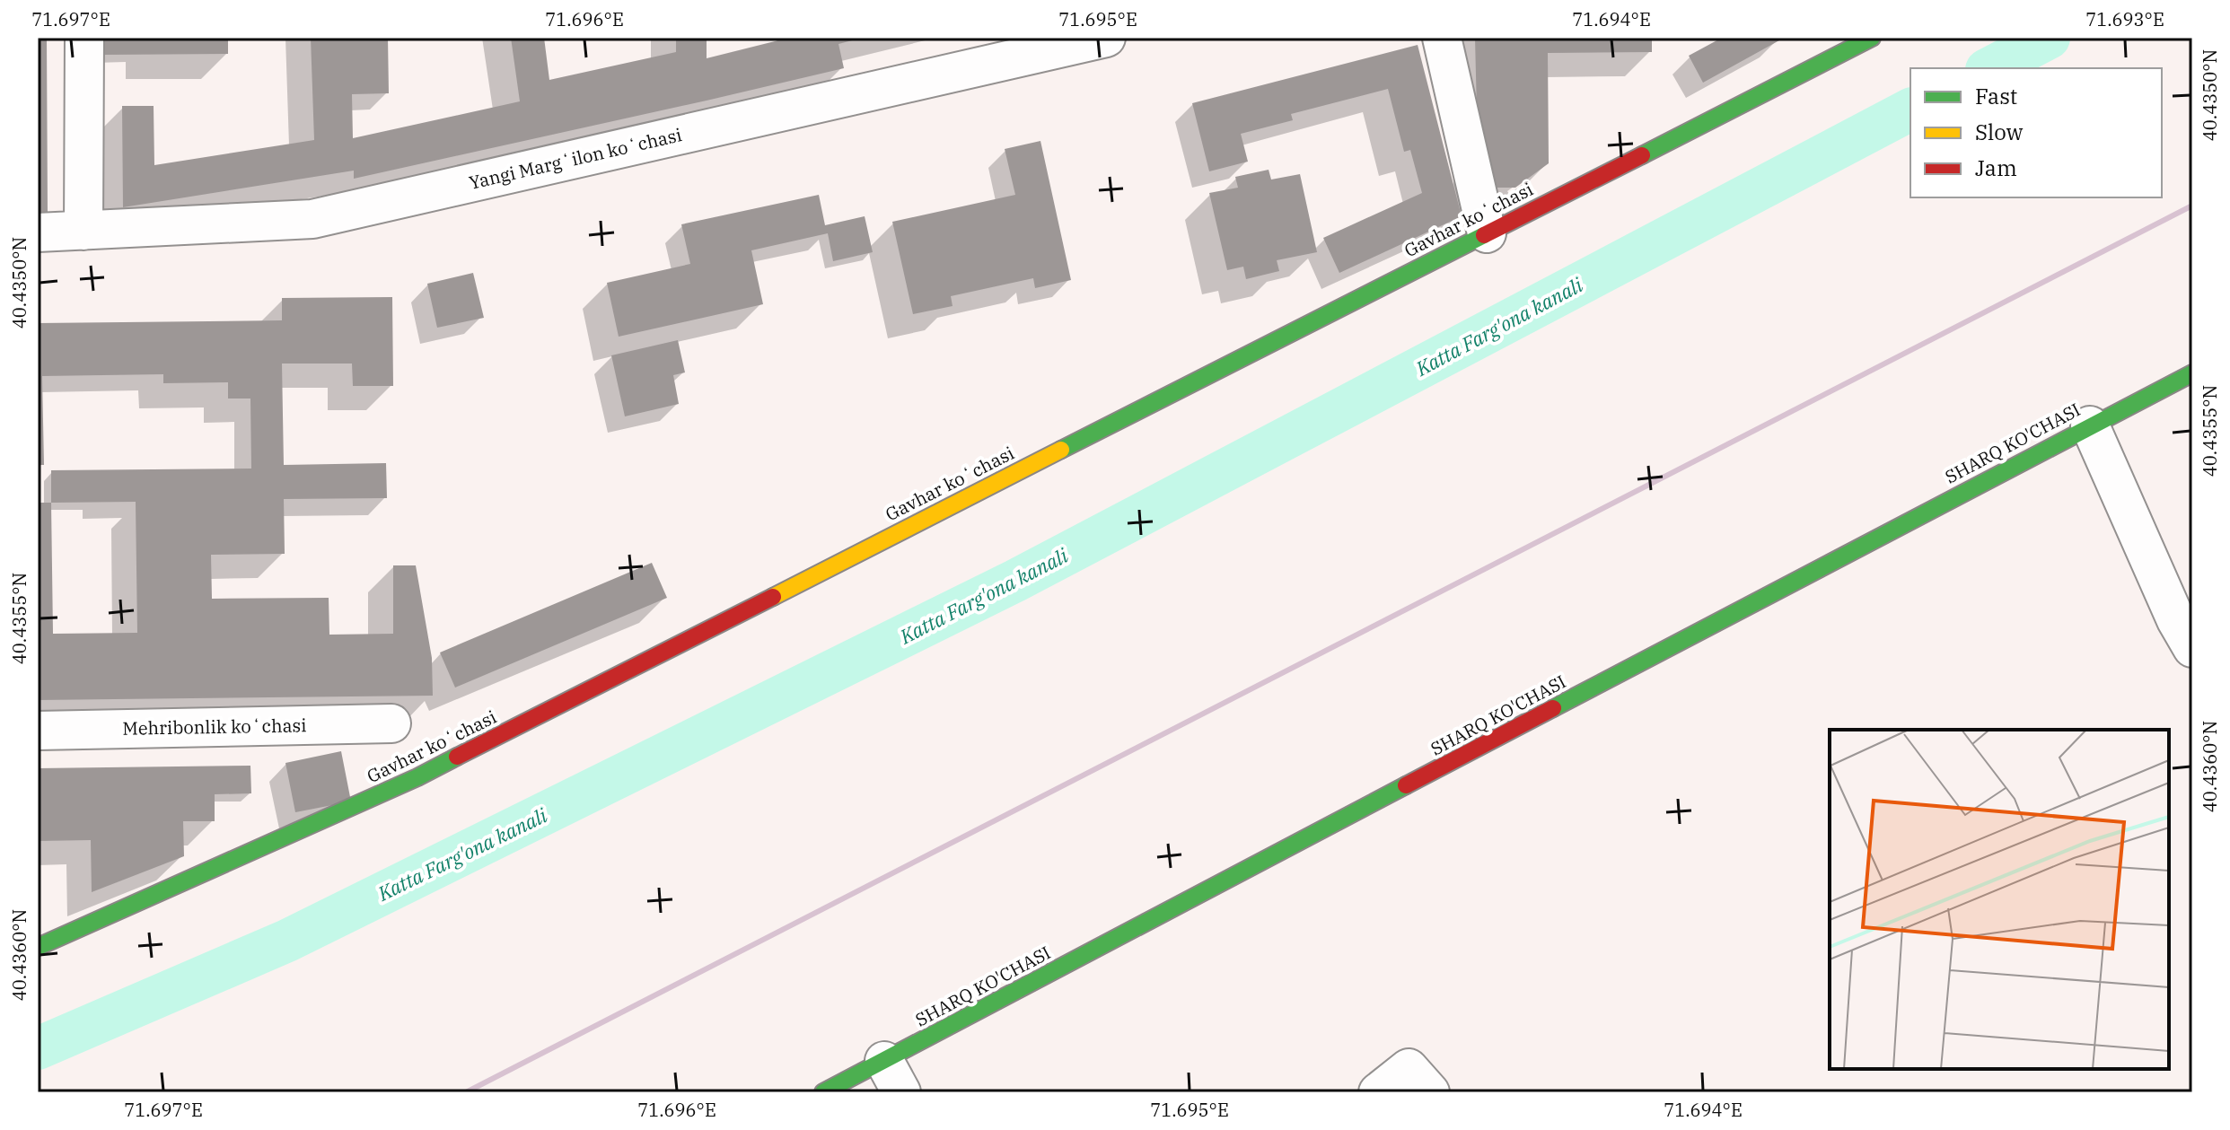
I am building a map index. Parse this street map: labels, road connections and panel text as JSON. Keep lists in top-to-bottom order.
{
  "streets": {
    "street": [
      "Yangi Margʻilon koʻchasi",
      "Gavhar koʻchasi",
      "SHARQ KO'CHASI",
      "Mehribonlik koʻchasi"
    ]
  },
  "water": ["Katta Farg'ona kanali"],
  "legend": ["Fast", "Slow", "Jam"],
  "coordinates": [
    "71.697°E",
    "71.696°E",
    "71.695°E",
    "71.694°E",
    "71.693°E",
    "40.4350°N",
    "40.4355°N",
    "40.4360°N"
  ]
}
